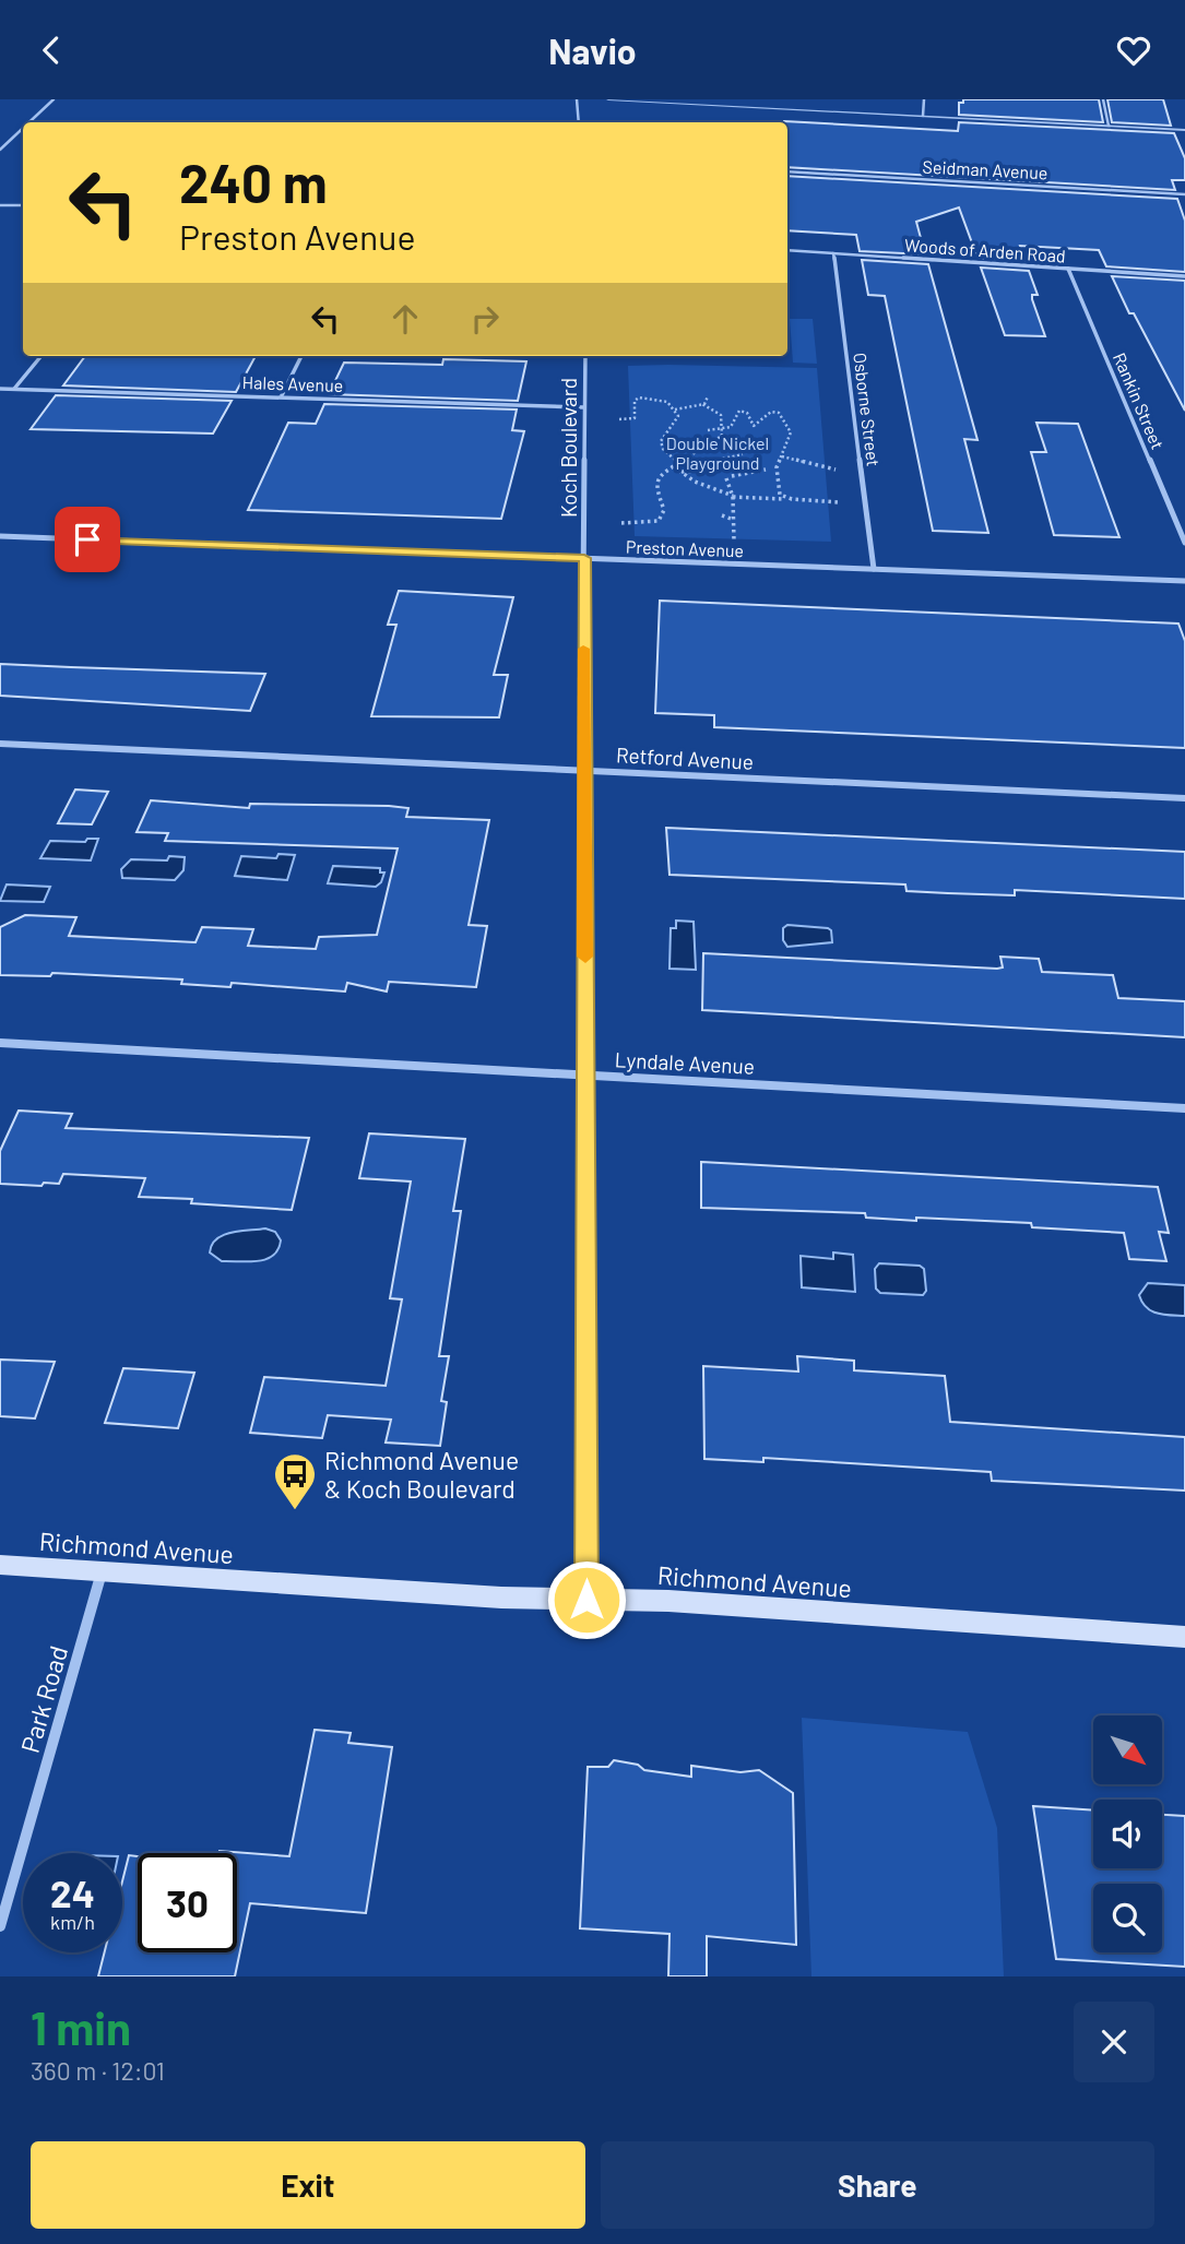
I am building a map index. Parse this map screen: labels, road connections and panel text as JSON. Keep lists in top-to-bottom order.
{
  "streets": {
    "main road": ["Richmond Avenue"],
    "street": [
      "Seidman Avenue",
      "Woods of Arden Road",
      "Hales Avenue",
      "Rankin Street",
      "Osborne Street",
      "Koch Boulevard",
      "Preston Avenue",
      "Retford Avenue",
      "Lyndale Avenue",
      "Park Road"
    ]
  },
  "crossings": [
    ["Woods of Arden Road", "Rankin Street"],
    ["Woods of Arden Road", "Osborne Street"],
    ["Hales Avenue", "Koch Boulevard"],
    ["Osborne Street", "Preston Avenue"],
    ["Koch Boulevard", "Preston Avenue"],
    ["Koch Boulevard", "Retford Avenue"],
    ["Koch Boulevard", "Lyndale Avenue"],
    ["Koch Boulevard", "Richmond Avenue"],
    ["Richmond Avenue", "Park Road"]
  ],
  "parks": ["Double Nickel Playground"],
  "places": {
    "bus stop": ["Richmond Avenue & Koch Boulevard"]
  },
  "north": "bottom right",
  "page": {
    "header": "Navio",
    "turn": ["240 m", "Preston Avenue"],
    "speed": "24 km/h",
    "limit": "30",
    "heading": ["1 min", "360 m · 12:01"],
    "buttons": ["Exit", "Share"]
  }
}
